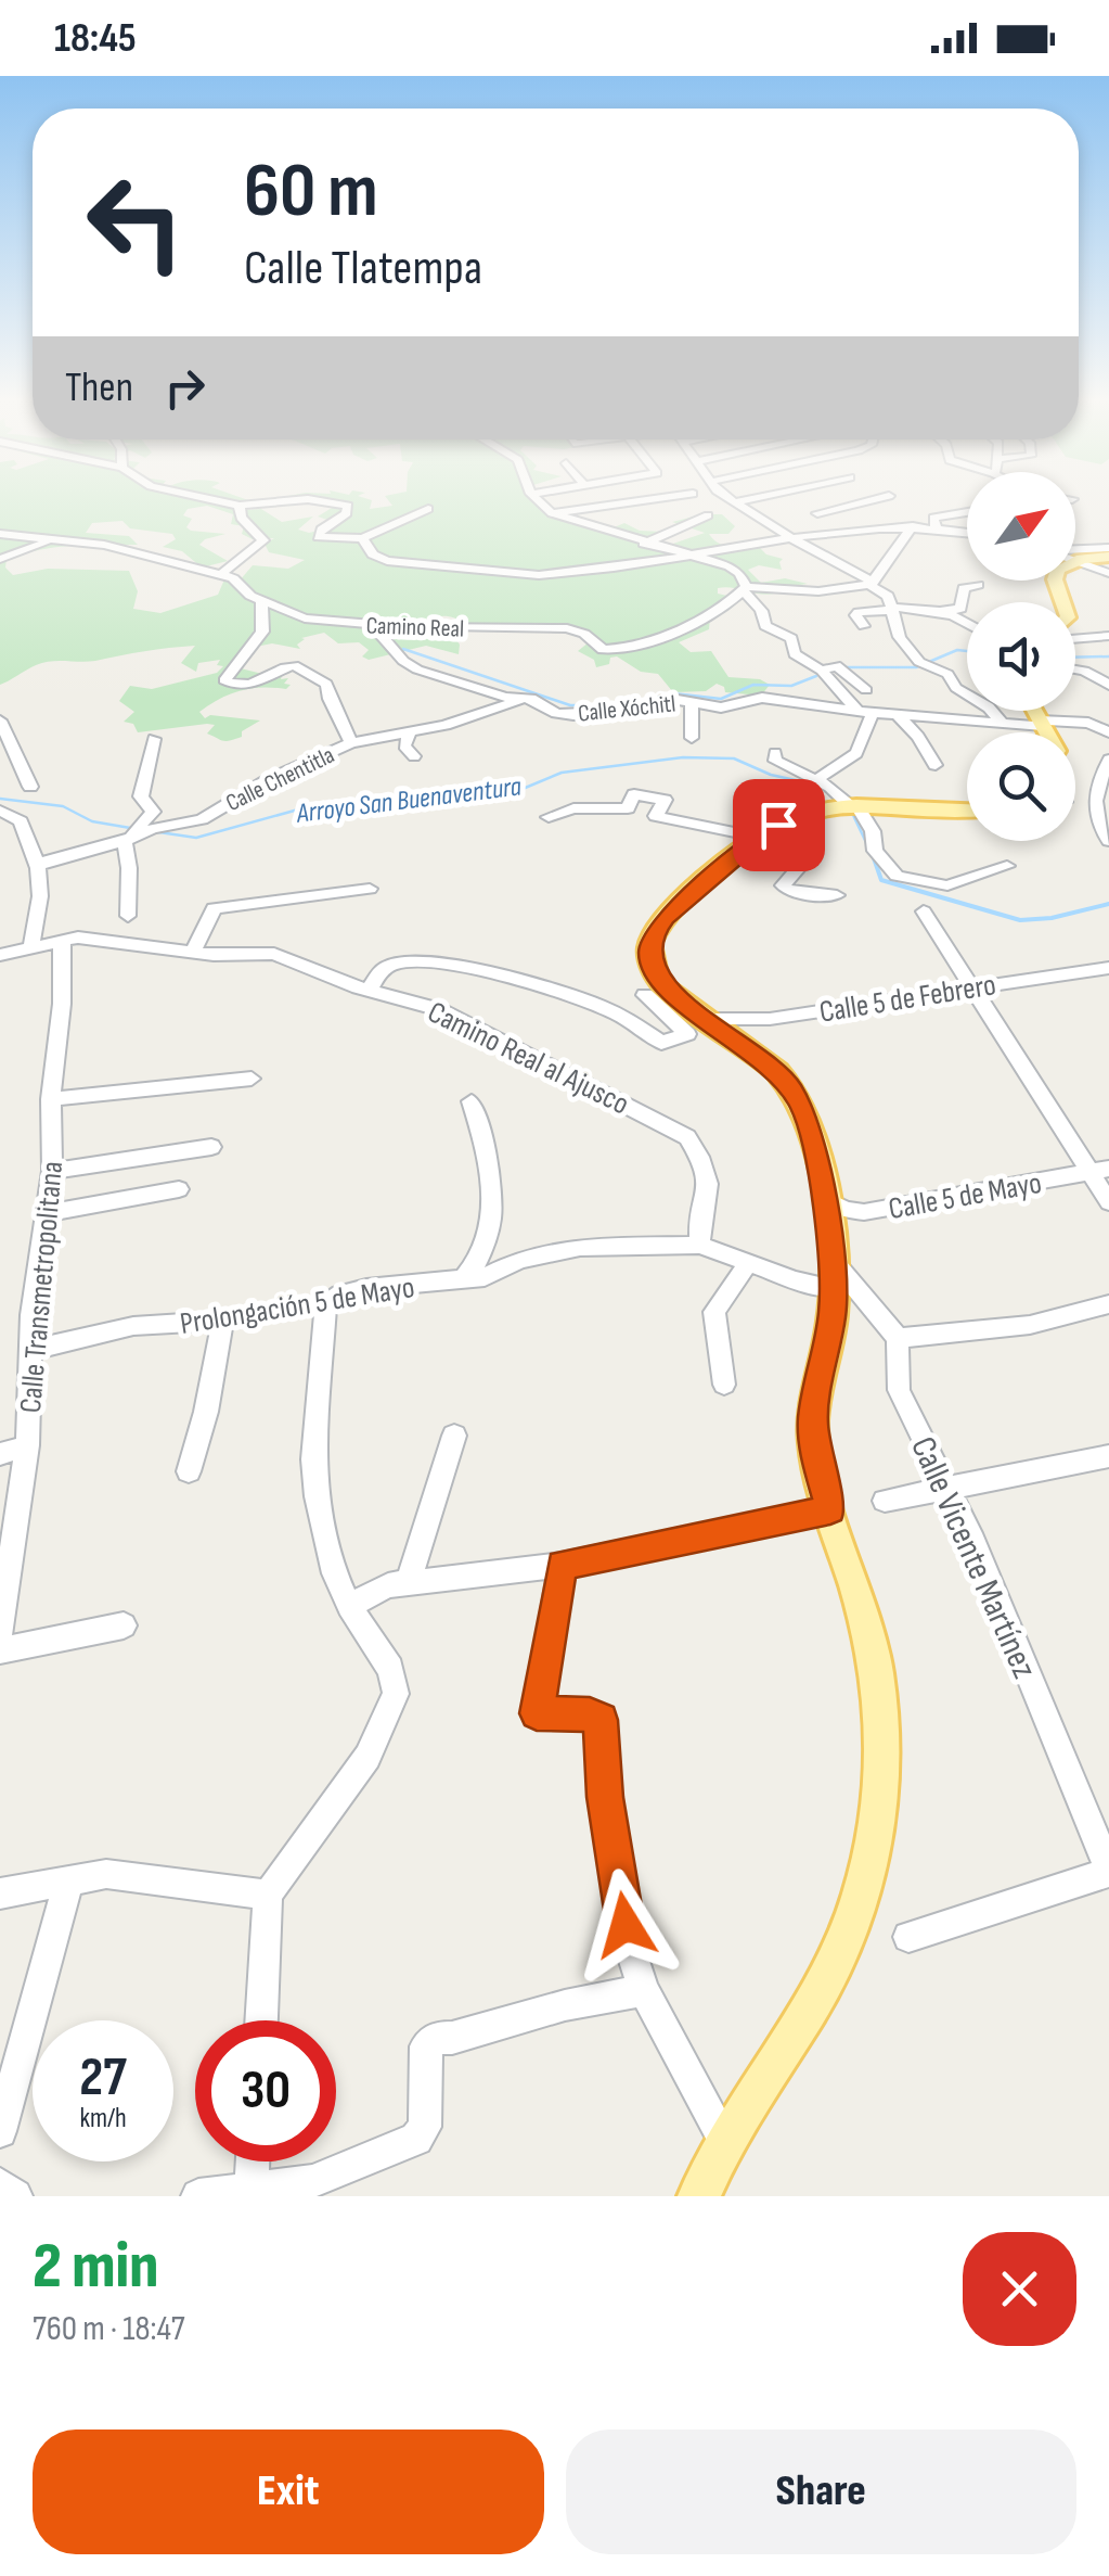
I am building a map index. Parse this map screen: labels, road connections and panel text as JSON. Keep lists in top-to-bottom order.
{
  "streets": {
    "street": [
      "Camino Real",
      "Calle Xóchitl",
      "Calle Chentitla",
      "Calle 5 de Febrero",
      "Camino Real al Ajusco",
      "Calle 5 de Mayo",
      "Calle Transmetropolitana",
      "Prolongación 5 de Mayo",
      "Calle Vicente Martínez"
    ]
  },
  "crossings": [
    ["Camino Real", "Calle Xóchitl"],
    ["Calle Xóchitl", "Calle Chentitla"],
    ["Calle 5 de Febrero", "Camino Real al Ajusco"],
    ["Camino Real al Ajusco", "Calle Transmetropolitana"],
    ["Calle Transmetropolitana", "Prolongación 5 de Mayo"]
  ],
  "water": ["Arroyo San Buenaventura"],
  "north": "top right",
  "page": {
    "status": "18:45",
    "turn": ["60 m", "Calle Tlatempa"],
    "then": "Then",
    "speed": "27 km/h",
    "limit": "30",
    "heading": ["2 min", "760 m · 18:47"],
    "buttons": ["Exit", "Share"]
  }
}
